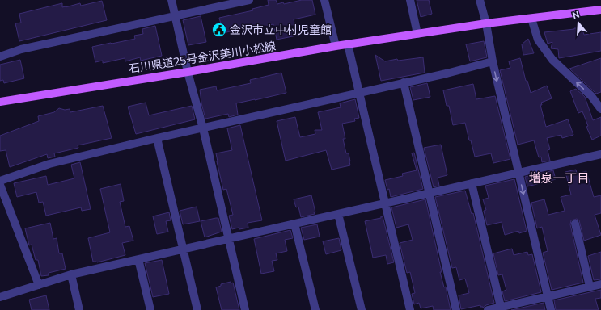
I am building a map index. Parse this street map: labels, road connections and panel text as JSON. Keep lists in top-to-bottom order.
{
  "streets": {
    "main road": ["石川県道25号金沢美川小松線"]
  },
  "districts": ["増泉一丁目"],
  "places": {
    "public building": ["金沢市立中村児童館"]
  },
  "north": "top"
}
